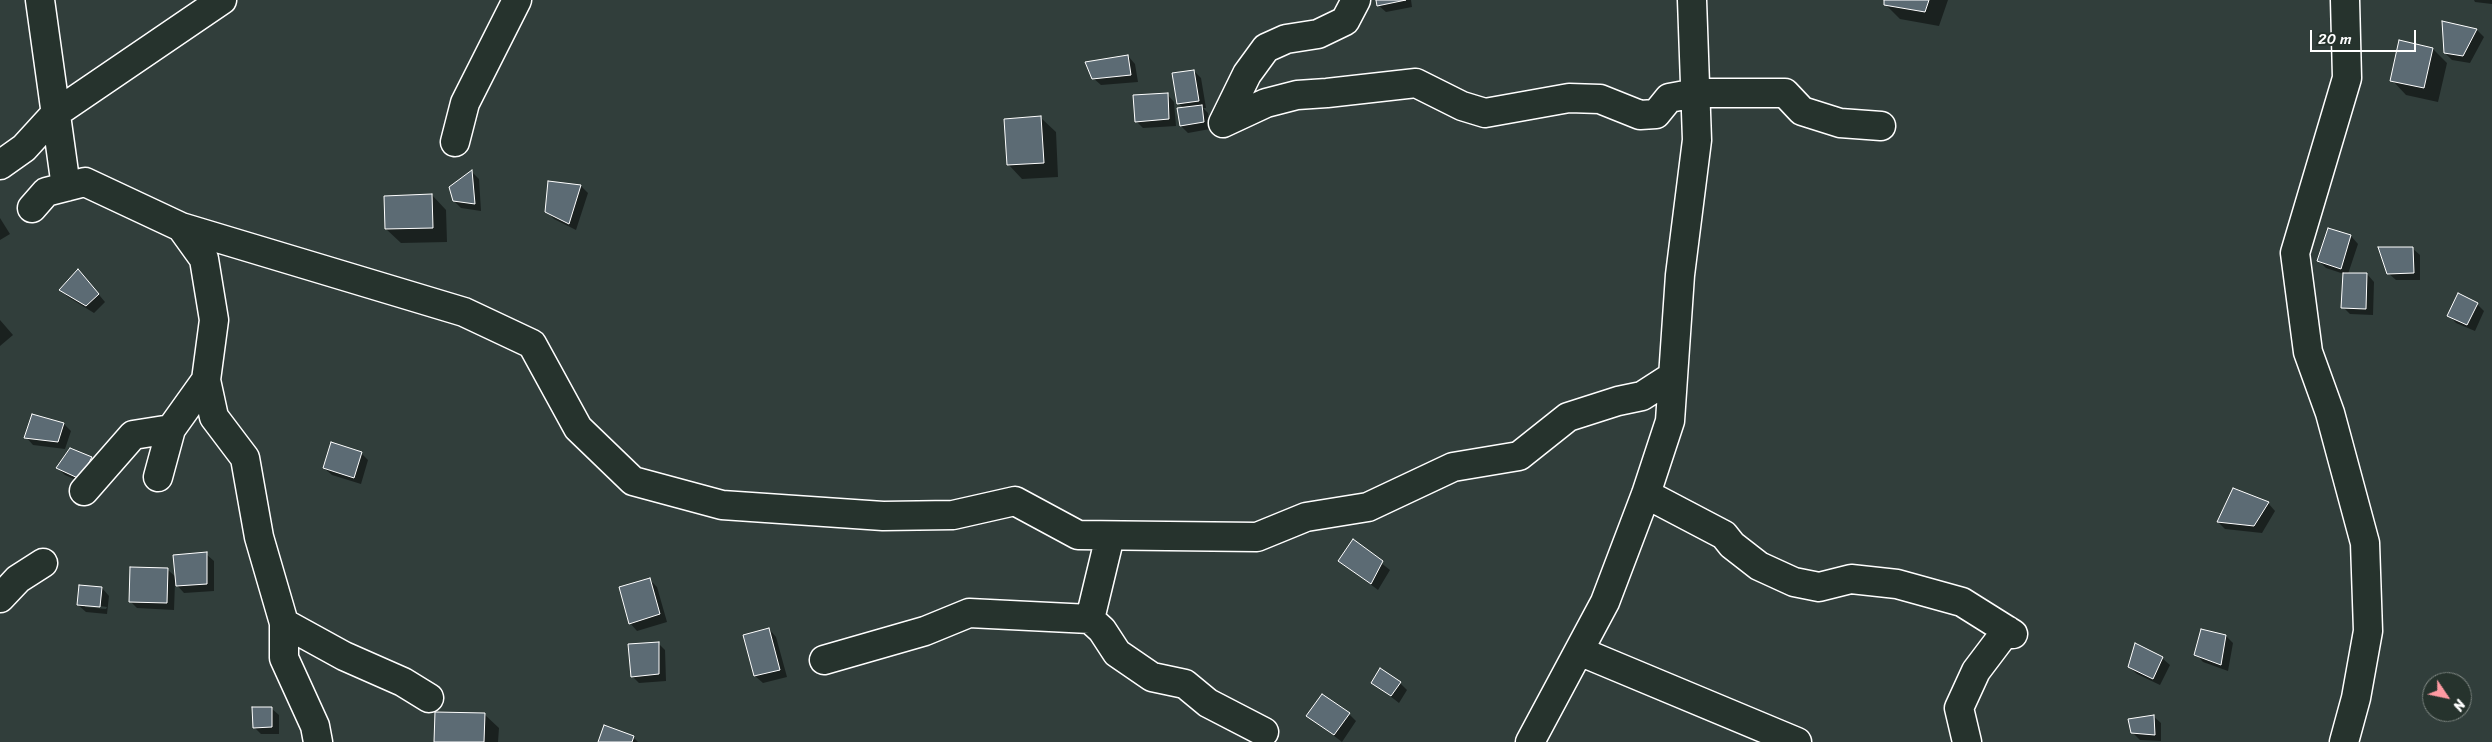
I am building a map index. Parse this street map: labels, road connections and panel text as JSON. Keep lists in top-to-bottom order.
{
  "scale_bar": "20 m",
  "north": "bottom right"
}
